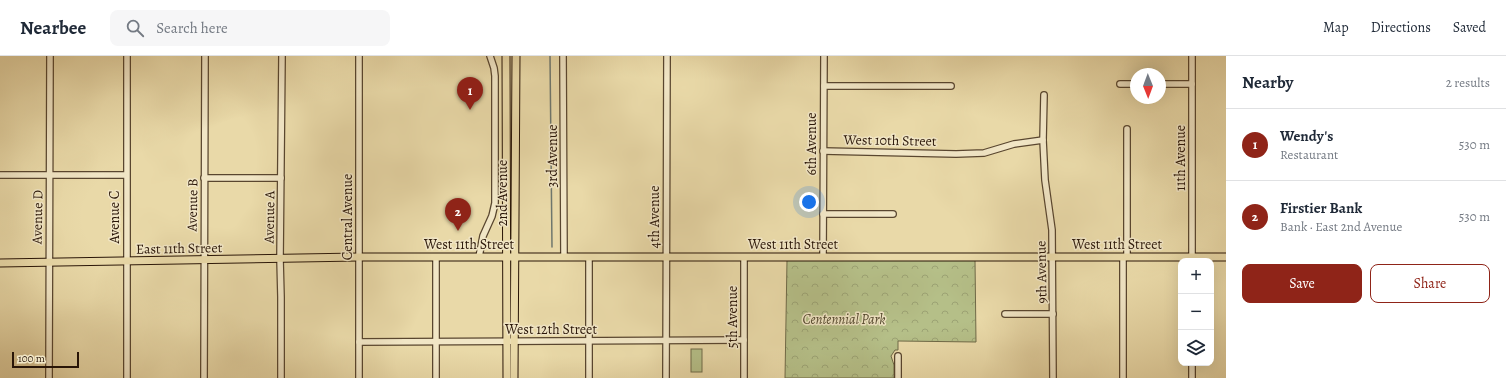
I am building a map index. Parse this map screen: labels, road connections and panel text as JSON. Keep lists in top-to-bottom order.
{
  "streets": {
    "main road": ["2nd Avenue", "West 11th Street", "East 11th Street"],
    "street": [
      "West 10th Street",
      "6th Avenue",
      "3rd Avenue",
      "11th Avenue",
      "Avenue B",
      "Avenue D",
      "Avenue C",
      "Avenue A",
      "Central Avenue",
      "4th Avenue",
      "9th Avenue",
      "5th Avenue",
      "West 12th Street"
    ]
  },
  "crossings": [
    ["West 10th Street", "6th Avenue"],
    ["West 10th Street", "9th Avenue"],
    ["6th Avenue", "West 11th Street"],
    ["3rd Avenue", "West 11th Street"],
    ["2nd Avenue", "West 11th Street"],
    ["2nd Avenue", "West 12th Street"],
    ["Avenue B", "East 11th Street"],
    ["Avenue D", "East 11th Street"],
    ["Avenue C", "East 11th Street"],
    ["Avenue A", "East 11th Street"],
    ["Central Avenue", "West 11th Street"],
    ["Central Avenue", "East 11th Street"],
    ["Central Avenue", "West 12th Street"],
    ["4th Avenue", "West 11th Street"],
    ["4th Avenue", "West 12th Street"],
    ["West 11th Street", "East 11th Street"],
    ["West 11th Street", "9th Avenue"],
    ["West 11th Street", "5th Avenue"],
    ["5th Avenue", "West 12th Street"]
  ],
  "parks": ["Centennial Park"],
  "scale_bar": "100 m",
  "north": "bottom",
  "page": {
    "header": "Nearbee",
    "search": "Search here",
    "nav": ["Map", "Directions", "Saved"],
    "heading": ["Nearby", "2 results"],
    "pins": ["1", "2"],
    "list": [
      {
        "mark": "1",
        "name": "Wendy's",
        "note": "Restaurant",
        "value": "530 m"
      },
      {
        "mark": "2",
        "name": "Firstier Bank",
        "note": "Bank · East 2nd Avenue",
        "value": "530 m"
      }
    ],
    "buttons": ["Save", "Share"],
    "map_buttons": ["+", "−"],
    "scale": "100 m"
  }
}
